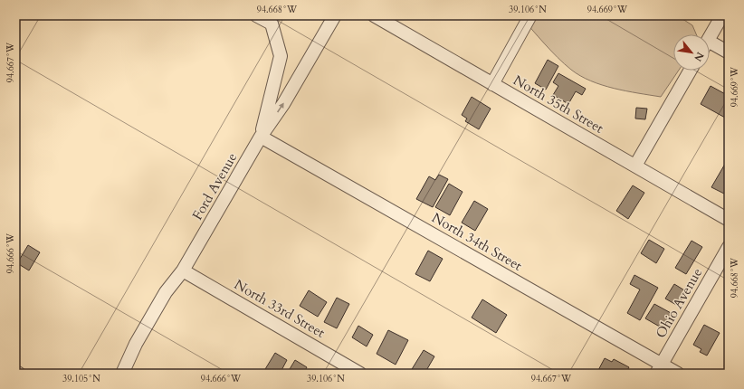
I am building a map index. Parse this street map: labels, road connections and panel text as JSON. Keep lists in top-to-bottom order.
{
  "streets": {
    "street": [
      "North 35th Street",
      "Ford Avenue",
      "North 34th Street",
      "Ohio Avenue",
      "North 33rd Street"
    ]
  },
  "crossings": [
    ["Ford Avenue", "North 34th Street"],
    ["Ford Avenue", "North 33rd Street"],
    ["North 34th Street", "Ohio Avenue"]
  ],
  "north": "bottom right",
  "coordinates": [
    "94.668°W",
    "39.106°N",
    "94.669°W",
    "94.667°W",
    "94.666°W",
    "39.105°N"
  ]
}
